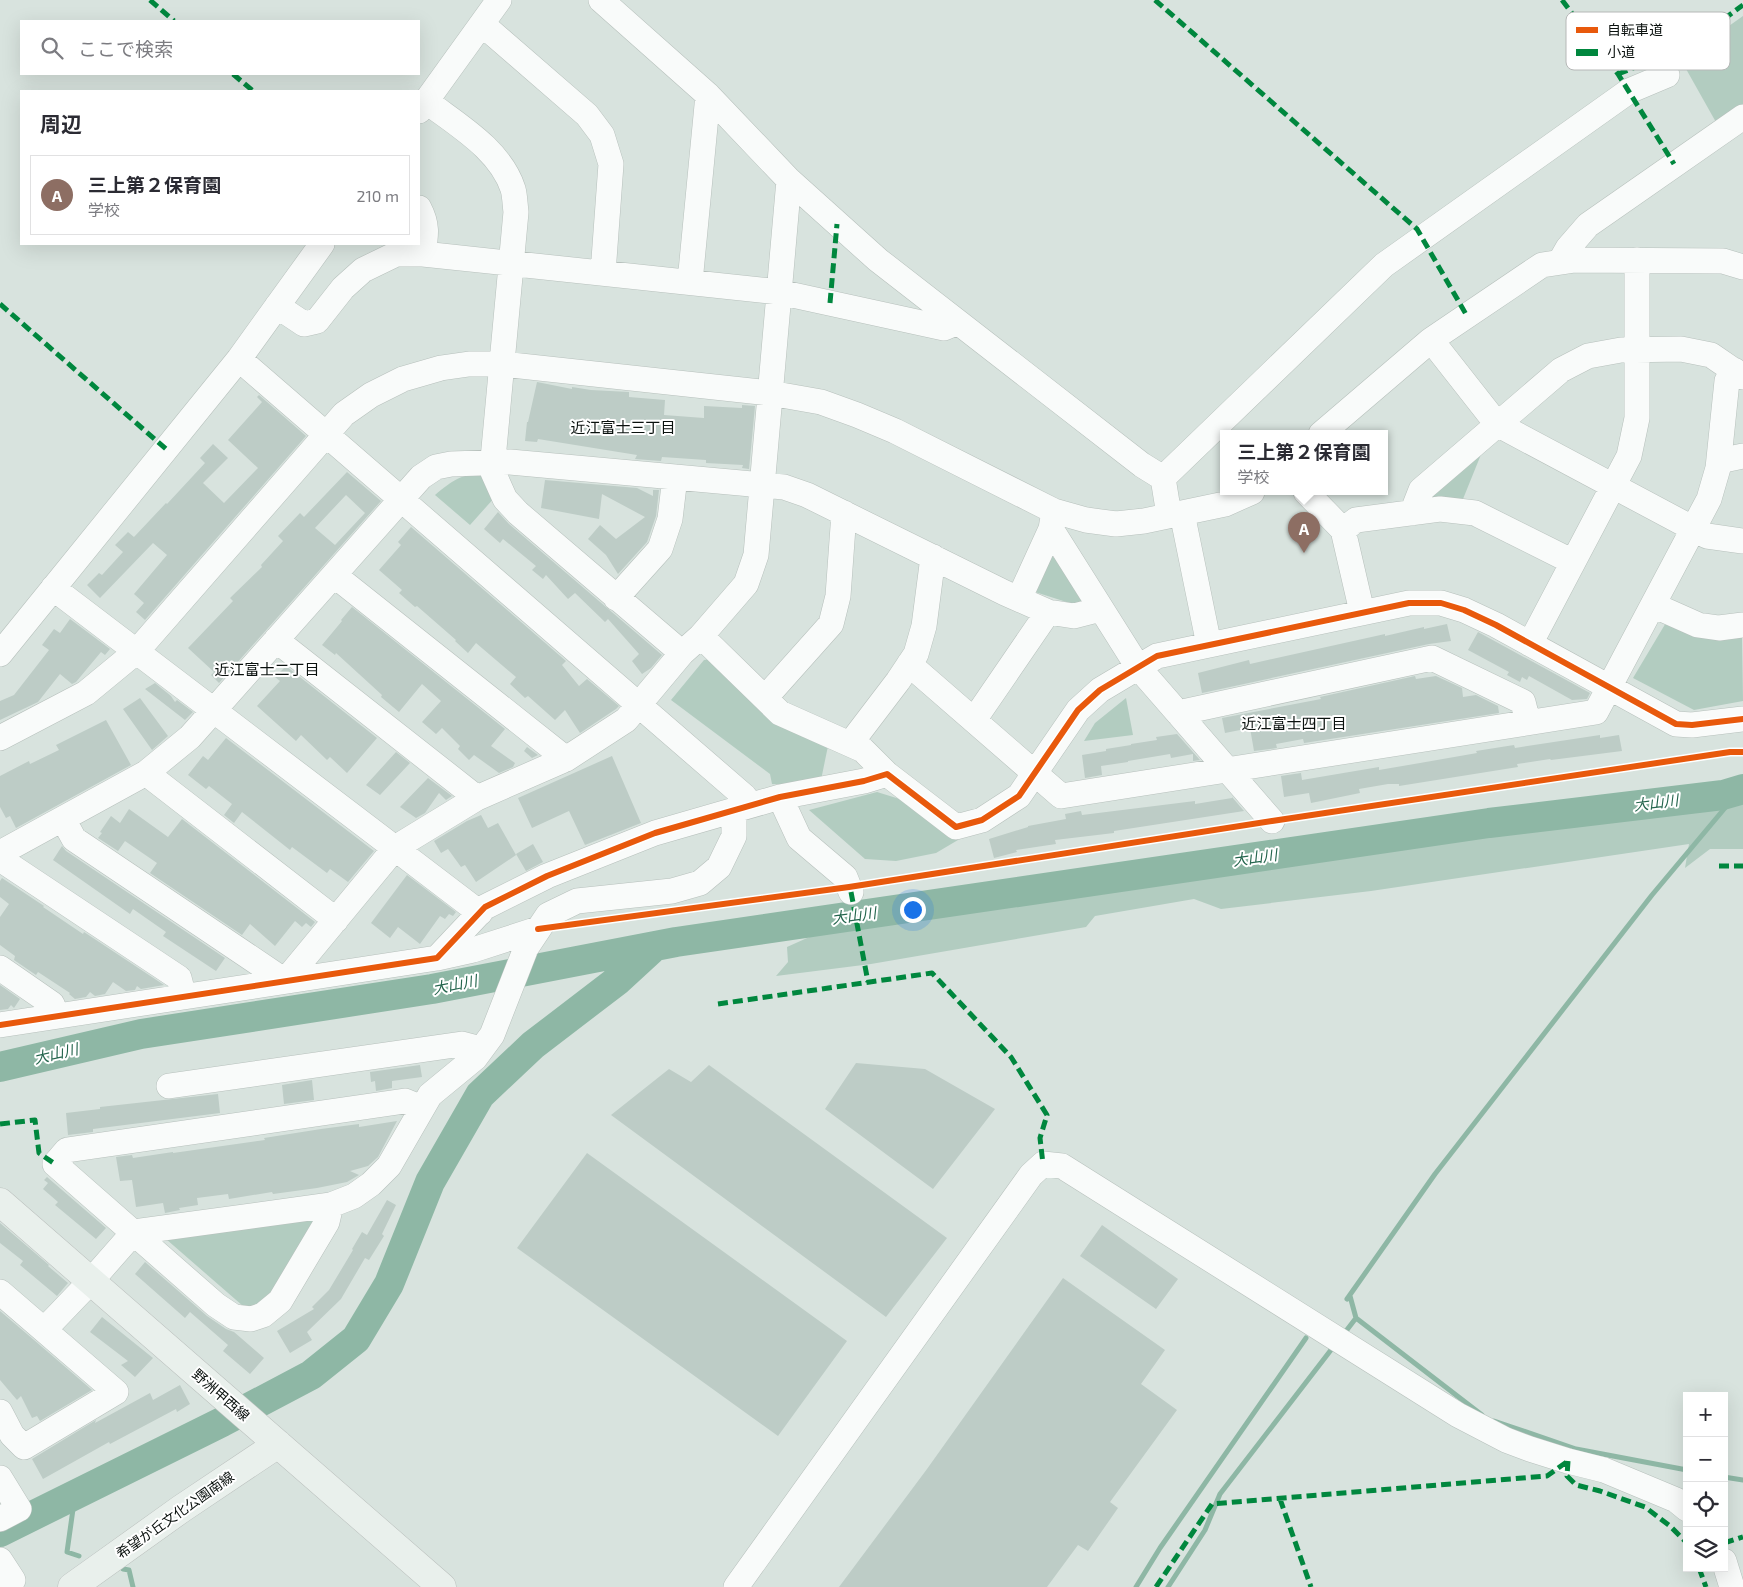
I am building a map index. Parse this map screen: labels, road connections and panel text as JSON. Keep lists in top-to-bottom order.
{
  "streets": {
    "main road": ["野洲甲西線", "希望が丘文化公園南線"]
  },
  "crossings": [
    ["野洲甲西線", "希望が丘文化公園南線"]
  ],
  "districts": ["近江富士三丁目", "近江富士二丁目", "近江富士四丁目"],
  "water": ["大山川"],
  "legend": ["自転車道", "小道"],
  "page": {
    "search": "ここで検索",
    "heading": "周辺",
    "list": [
      {
        "mark": "A",
        "name": "三上第２保育園",
        "note": "学校",
        "value": "210 m"
      }
    ],
    "popup": ["三上第２保育園", "学校"],
    "pins": "A",
    "map_buttons": ["+", "−"]
  }
}
